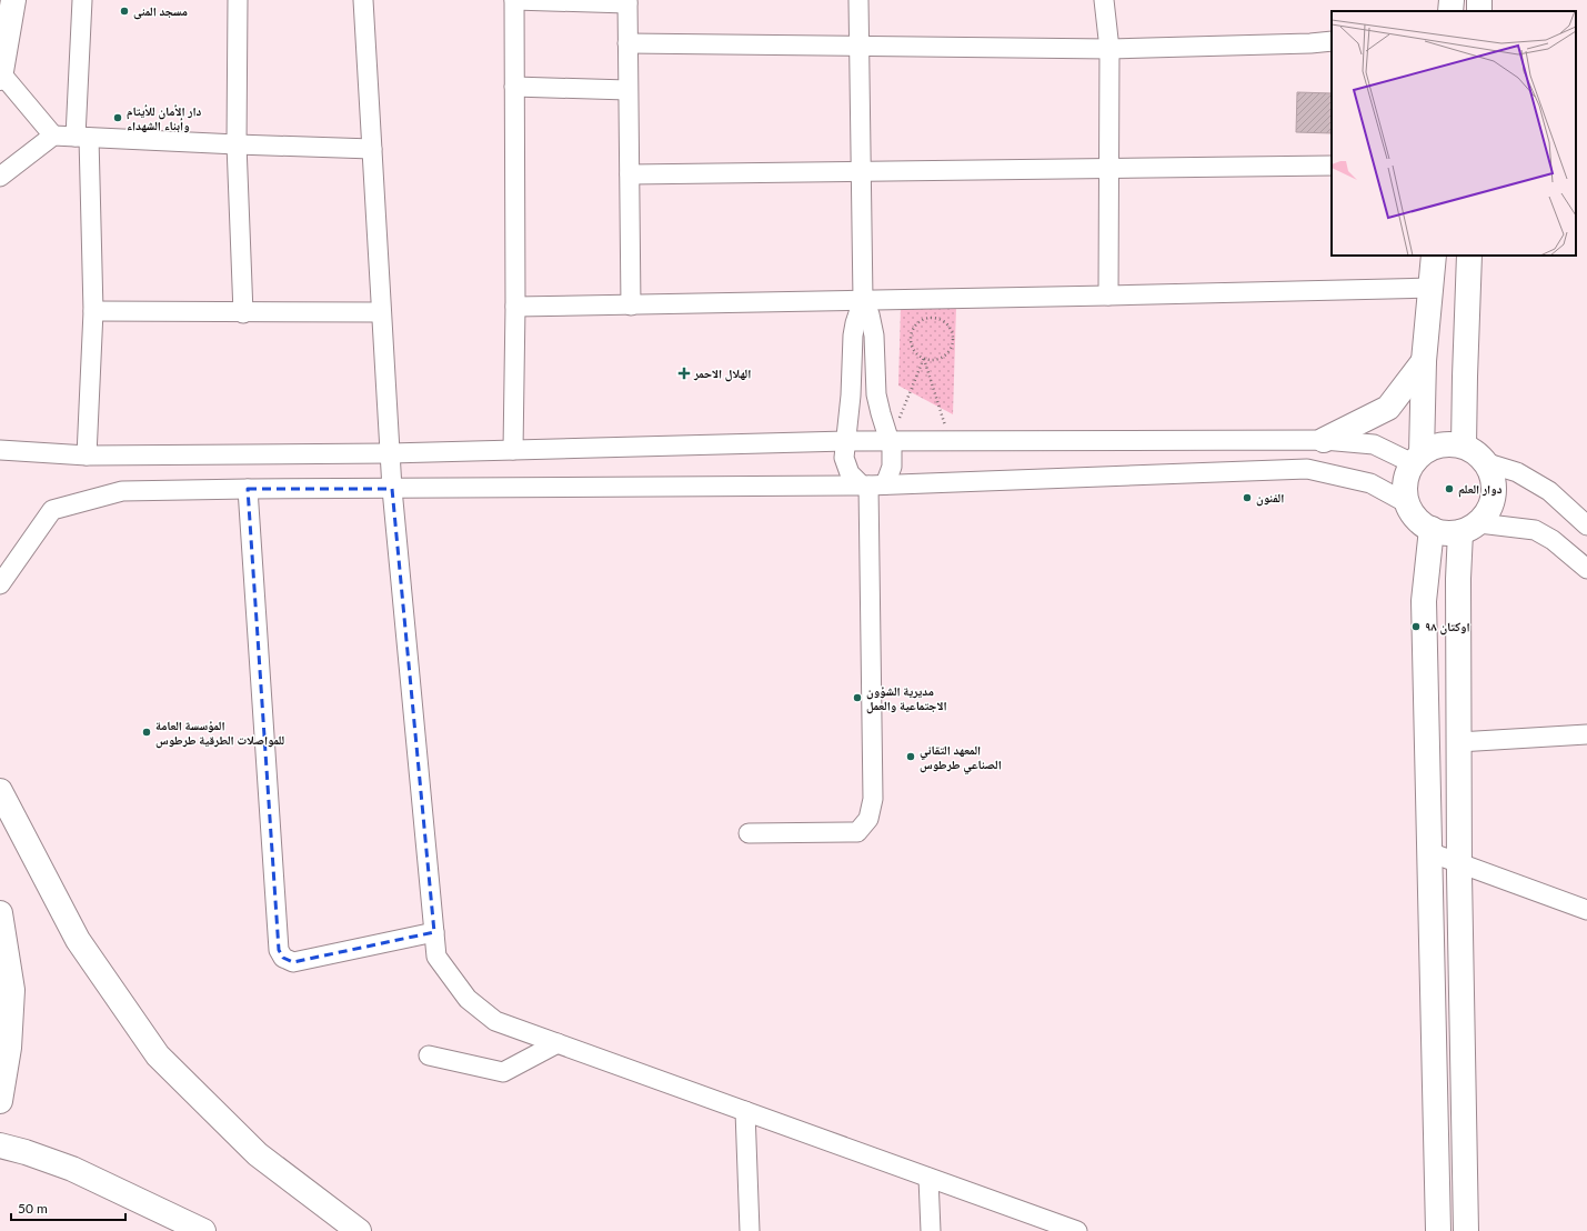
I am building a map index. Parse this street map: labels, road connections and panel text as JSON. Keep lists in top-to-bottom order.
{
  "places": {
    "other": [
      "مسجد المنى",
      "دار الأمان للأيتام وأبناء الشهداء",
      "دوار العلم",
      "الفنون",
      "اوكتان ٩٨",
      "مديرية الشؤون الاجتماعية والعمل",
      "المؤسسة العامة للمواصلات الطرقية طرطوس",
      "المعهد التقاني الصناعي طرطوس"
    ],
    "health": ["الهلال الاحمر"]
  },
  "scale_bar": "50 m"
}
